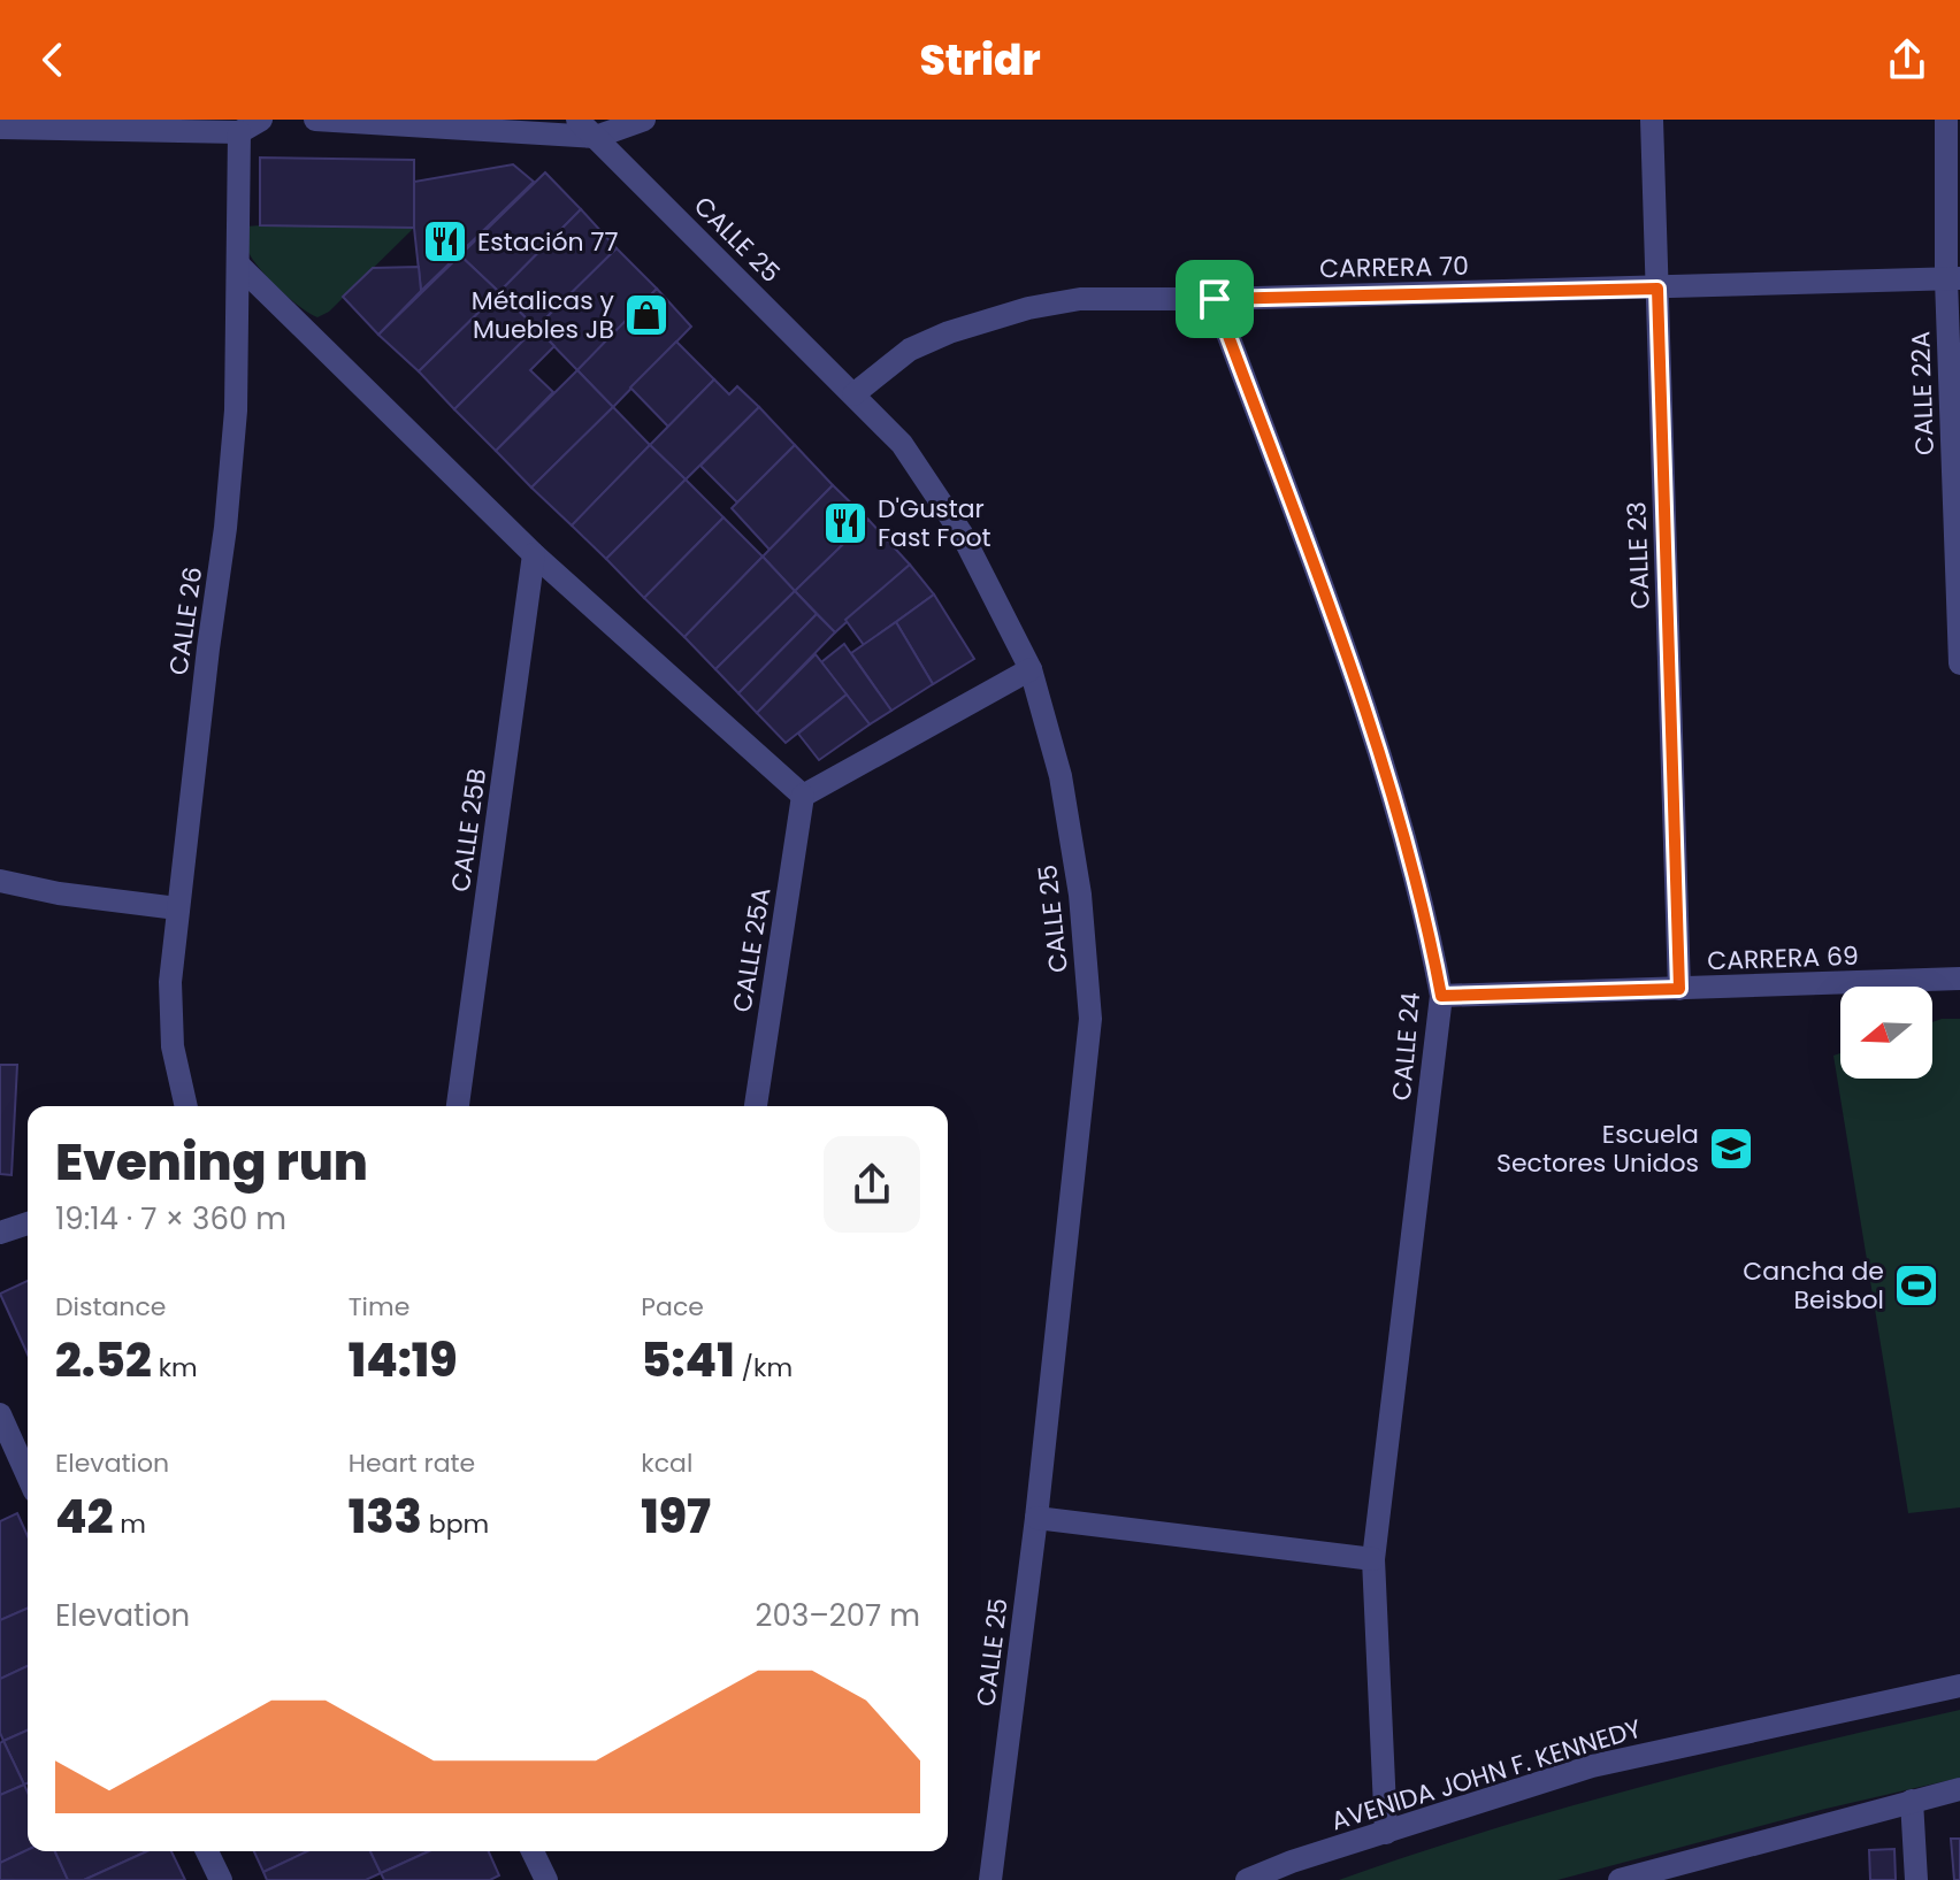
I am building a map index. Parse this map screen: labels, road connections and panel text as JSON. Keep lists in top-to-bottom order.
{
  "streets": {
    "street": [
      "CALLE 25",
      "CARRERA 70",
      "CALLE 22A",
      "CALLE 23",
      "CALLE 26",
      "CALLE 25B",
      "CALLE 25A",
      "CARRERA 69",
      "CALLE 24",
      "AVENIDA JOHN F. KENNEDY"
    ]
  },
  "crossings": [
    ["CALLE 25", "CARRERA 70"],
    ["CARRERA 70", "CALLE 22A"],
    ["CARRERA 70", "CALLE 23"],
    ["CARRERA 70", "CALLE 24"],
    ["CALLE 23", "CARRERA 69"],
    ["CARRERA 69", "CALLE 24"],
    ["CALLE 24", "AVENIDA JOHN F. KENNEDY"]
  ],
  "places": {
    "restaurant": ["Estación 77", "D'Gustar Fast Foot"],
    "shop": ["Métalicas y Muebles JB"],
    "school or university": ["Escuela Sectores Unidos"],
    "sports": ["Cancha de Beisbol"]
  },
  "north": "left",
  "page": {
    "header": "Stridr",
    "heading": ["Evening run", "19:14 · 7 × 360 m"],
    "stats": [
      ["Distance", "2.52 km"],
      ["Time", "14:19"],
      ["Pace", "5:41 /km"],
      ["Elevation", "42 m"],
      ["Heart rate", "133 bpm"],
      ["kcal", "197"]
    ],
    "chart": ["Elevation", "203–207 m"]
  }
}
